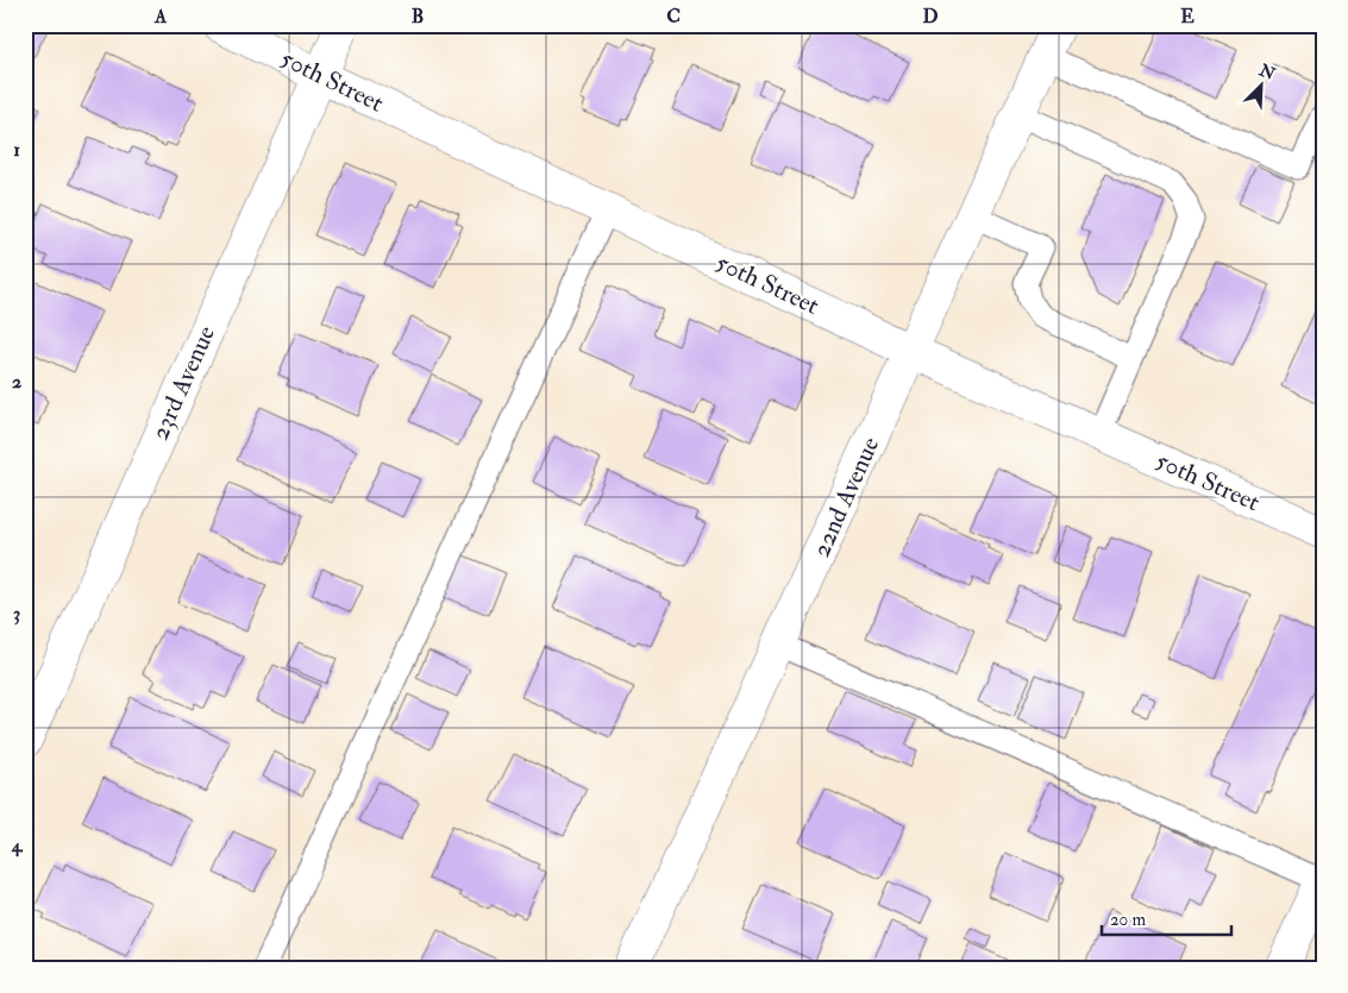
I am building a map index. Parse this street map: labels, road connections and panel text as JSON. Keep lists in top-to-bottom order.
{
  "streets": {
    "street": ["50th Street", "23rd Avenue", "22nd Avenue"]
  },
  "crossings": [
    ["50th Street", "23rd Avenue"],
    ["50th Street", "22nd Avenue"]
  ],
  "scale_bar": "20 m",
  "north": "top right",
  "grid": {
    "columns": [
      "A",
      "B",
      "C",
      "D",
      "E"
    ],
    "rows": [
      "1",
      "2",
      "3",
      "4"
    ]
  }
}
